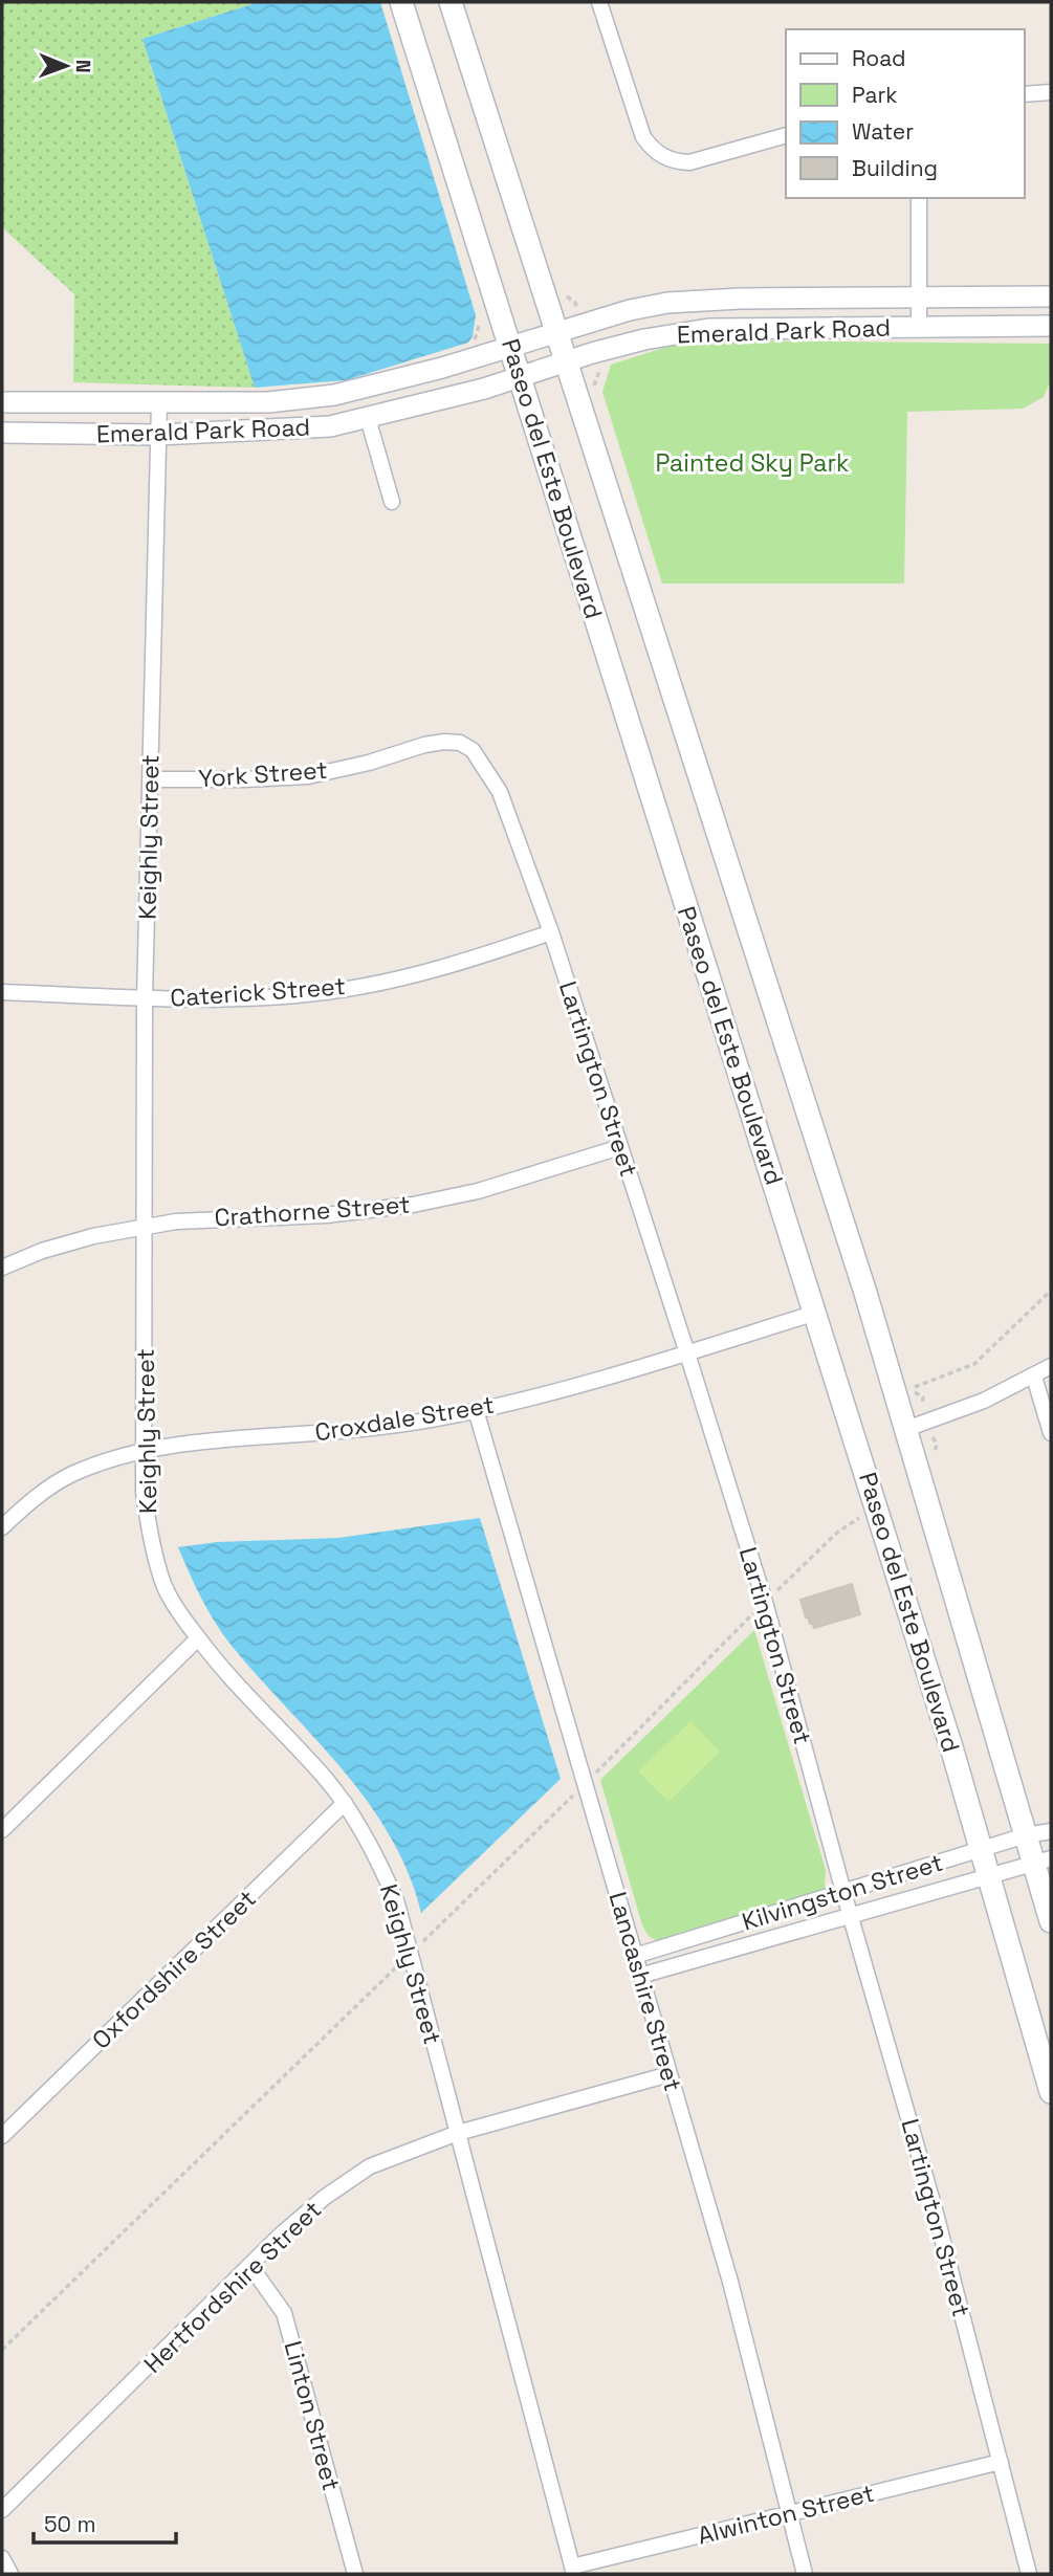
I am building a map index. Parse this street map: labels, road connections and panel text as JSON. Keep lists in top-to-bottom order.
{
  "streets": {
    "main road": ["Paseo del Este Boulevard"],
    "street": [
      "Emerald Park Road",
      "York Street",
      "Keighly Street",
      "Caterick Street",
      "Lartington Street",
      "Crathorne Street",
      "Croxdale Street",
      "Kilvingston Street",
      "Oxfordshire Street",
      "Lancashire Street",
      "Hertfordshire Street",
      "Linton Street",
      "Alwinton Street"
    ]
  },
  "crossings": [
    ["Emerald Park Road", "Paseo del Este Boulevard"],
    ["Emerald Park Road", "Keighly Street"],
    ["Paseo del Este Boulevard", "Croxdale Street"],
    ["Paseo del Este Boulevard", "Kilvingston Street"],
    ["York Street", "Keighly Street"],
    ["York Street", "Lartington Street"],
    ["Keighly Street", "Caterick Street"],
    ["Keighly Street", "Crathorne Street"],
    ["Keighly Street", "Croxdale Street"],
    ["Keighly Street", "Oxfordshire Street"],
    ["Keighly Street", "Hertfordshire Street"],
    ["Keighly Street", "Alwinton Street"],
    ["Caterick Street", "Lartington Street"],
    ["Lartington Street", "Crathorne Street"],
    ["Lartington Street", "Croxdale Street"],
    ["Lartington Street", "Kilvingston Street"],
    ["Lartington Street", "Alwinton Street"],
    ["Croxdale Street", "Lancashire Street"],
    ["Kilvingston Street", "Lancashire Street"],
    ["Lancashire Street", "Hertfordshire Street"],
    ["Lancashire Street", "Alwinton Street"],
    ["Hertfordshire Street", "Linton Street"]
  ],
  "parks": ["Painted Sky Park"],
  "legend": [
    "Road",
    "Park",
    "Water",
    "Building"
  ],
  "scale_bar": "50 m",
  "north": "right"
}
